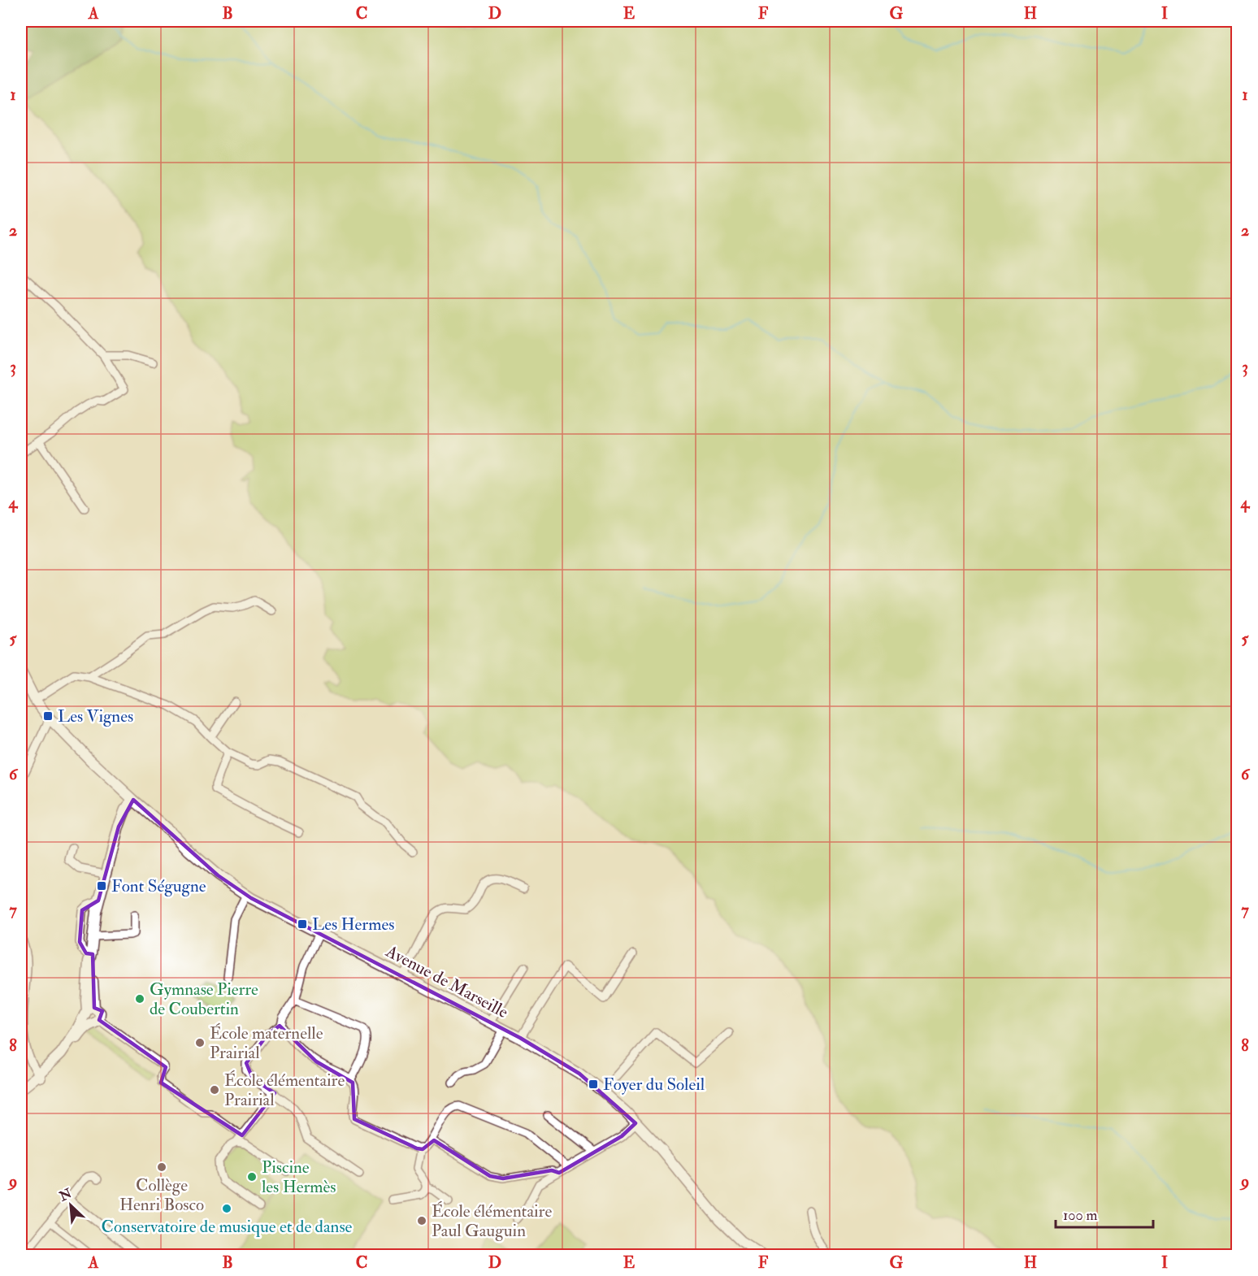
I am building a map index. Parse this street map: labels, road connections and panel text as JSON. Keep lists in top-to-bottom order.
{
  "streets": {
    "street": ["Avenue de Marseille"]
  },
  "places": {
    "transit": [
      "Les Vignes",
      "Font Ségugne",
      "Les Hermes",
      "Foyer du Soleil"
    ],
    "other": [
      "Gymnase Pierre de Coubertin",
      "École maternelle Prairial",
      "École élémentaire Prairial",
      "Collège Henri Bosco",
      "Piscine les Hermès",
      "Conservatoire de musique et de danse",
      "École élémentaire Paul Gauguin"
    ]
  },
  "scale_bar": "100 m",
  "north": "top left",
  "grid": {
    "columns": [
      "A",
      "B",
      "C",
      "D",
      "E",
      "F",
      "G",
      "H",
      "I"
    ],
    "rows": [
      "1",
      "2",
      "3",
      "4",
      "5",
      "6",
      "7",
      "8",
      "9"
    ]
  }
}
